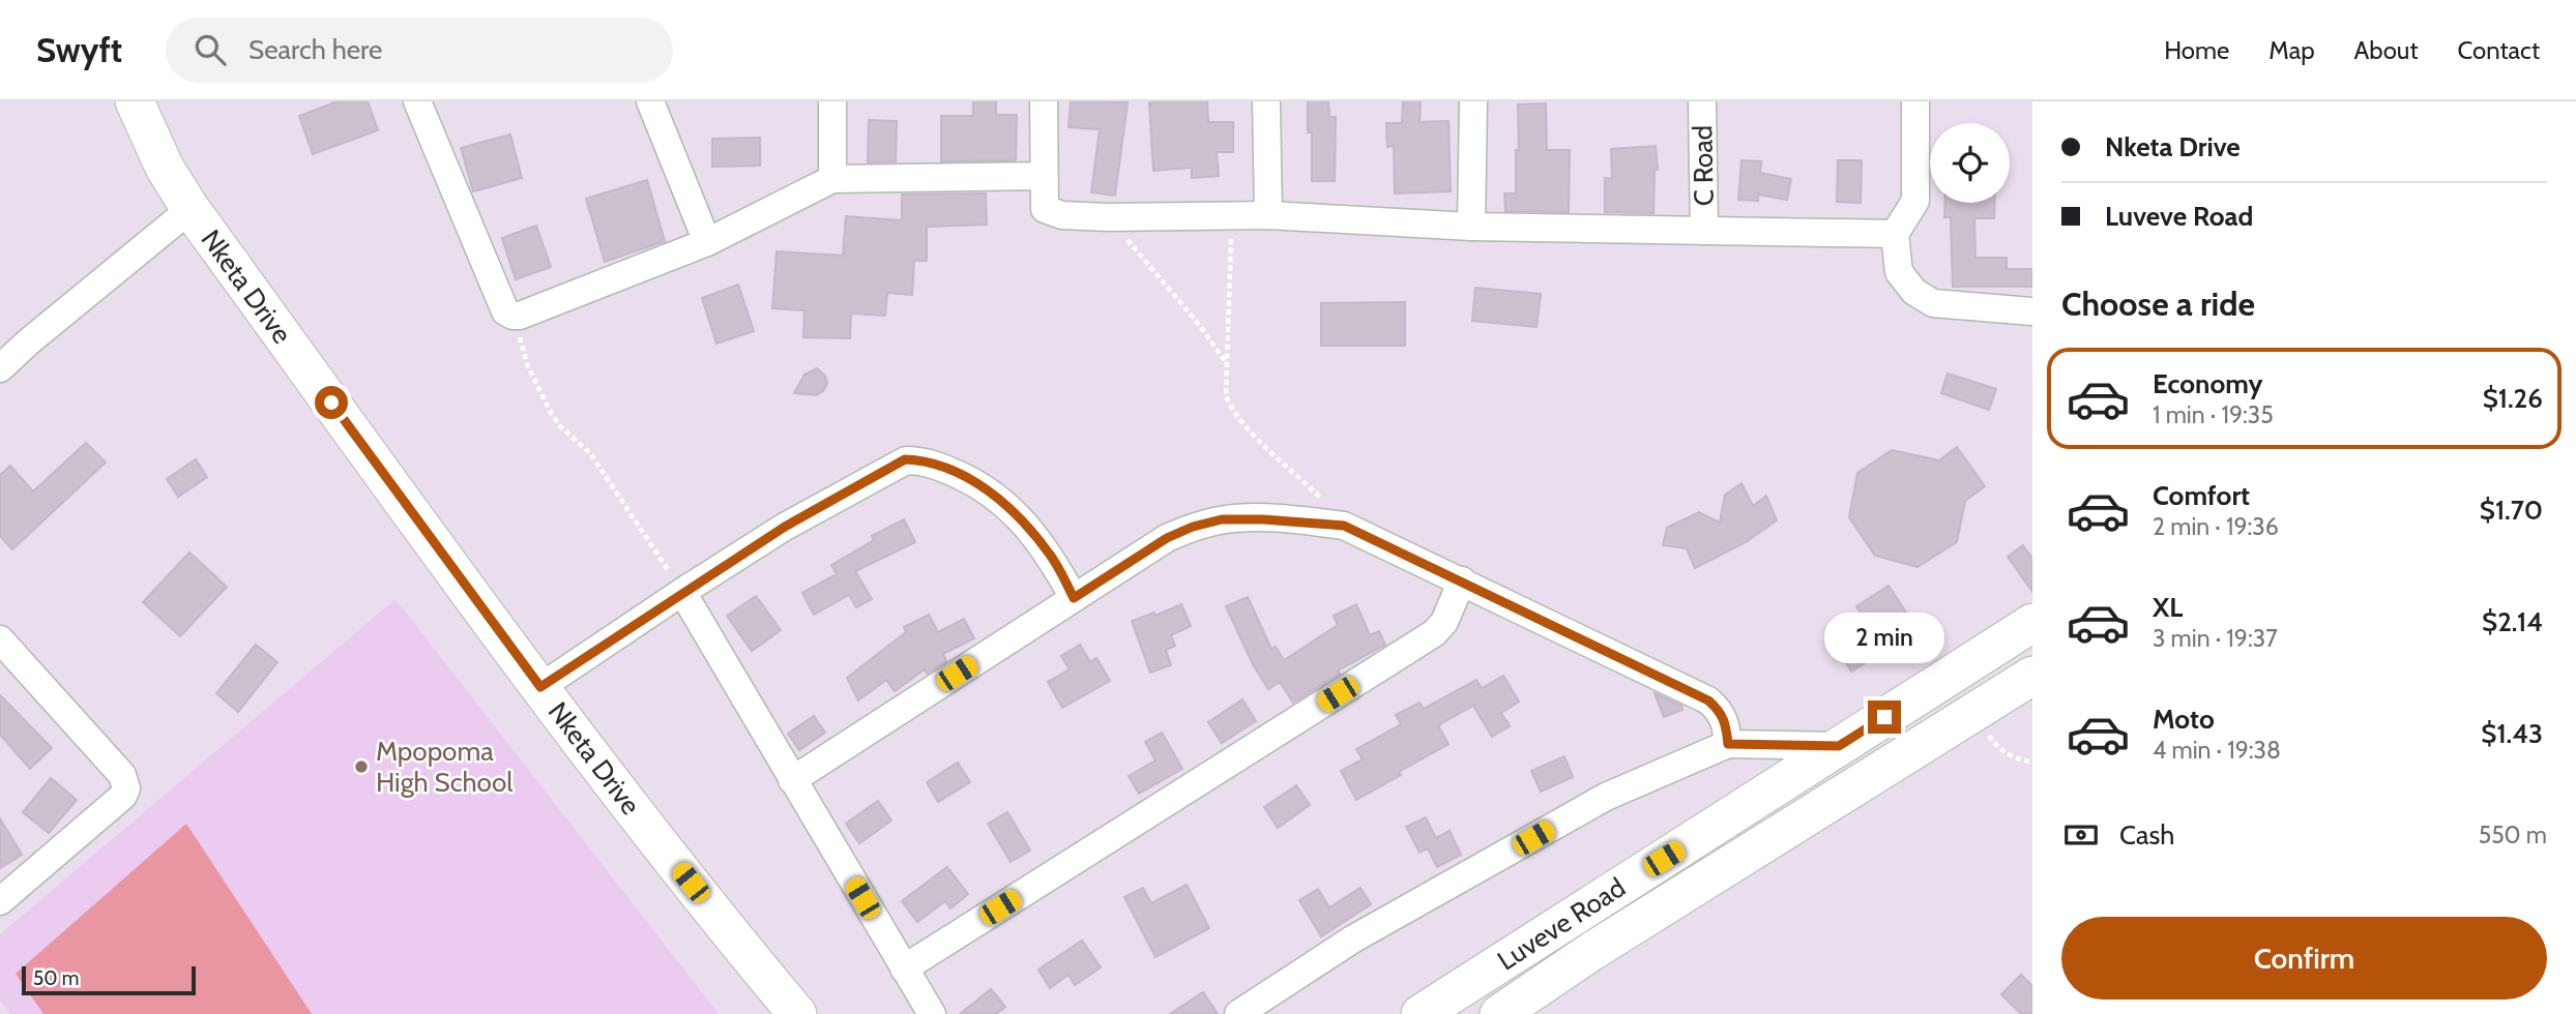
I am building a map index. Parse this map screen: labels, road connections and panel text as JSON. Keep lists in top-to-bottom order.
{
  "streets": {
    "street": ["C Road", "Nketa Drive", "Luveve Road"]
  },
  "places": ["Mpopoma High School"],
  "scale_bar": "50 m",
  "page": {
    "header": "Swyft",
    "search": "Search here",
    "nav": [
      "Home",
      "Map",
      "About",
      "Contact"
    ],
    "banner": ["Nketa Drive", "Luveve Road"],
    "heading": "Choose a ride",
    "list": [
      {
        "name": "Economy",
        "note": "1 min · 19:35",
        "value": "$1.26"
      },
      {
        "name": "Comfort",
        "note": "2 min · 19:36",
        "value": "$1.70"
      },
      {
        "name": "XL",
        "note": "3 min · 19:37",
        "value": "$2.14"
      },
      {
        "name": "Moto",
        "note": "4 min · 19:38",
        "value": "$1.43"
      }
    ],
    "bubble": "2 min",
    "pay": ["Cash", "550 m"],
    "buttons": "Confirm",
    "scale": "50 m"
  }
}
